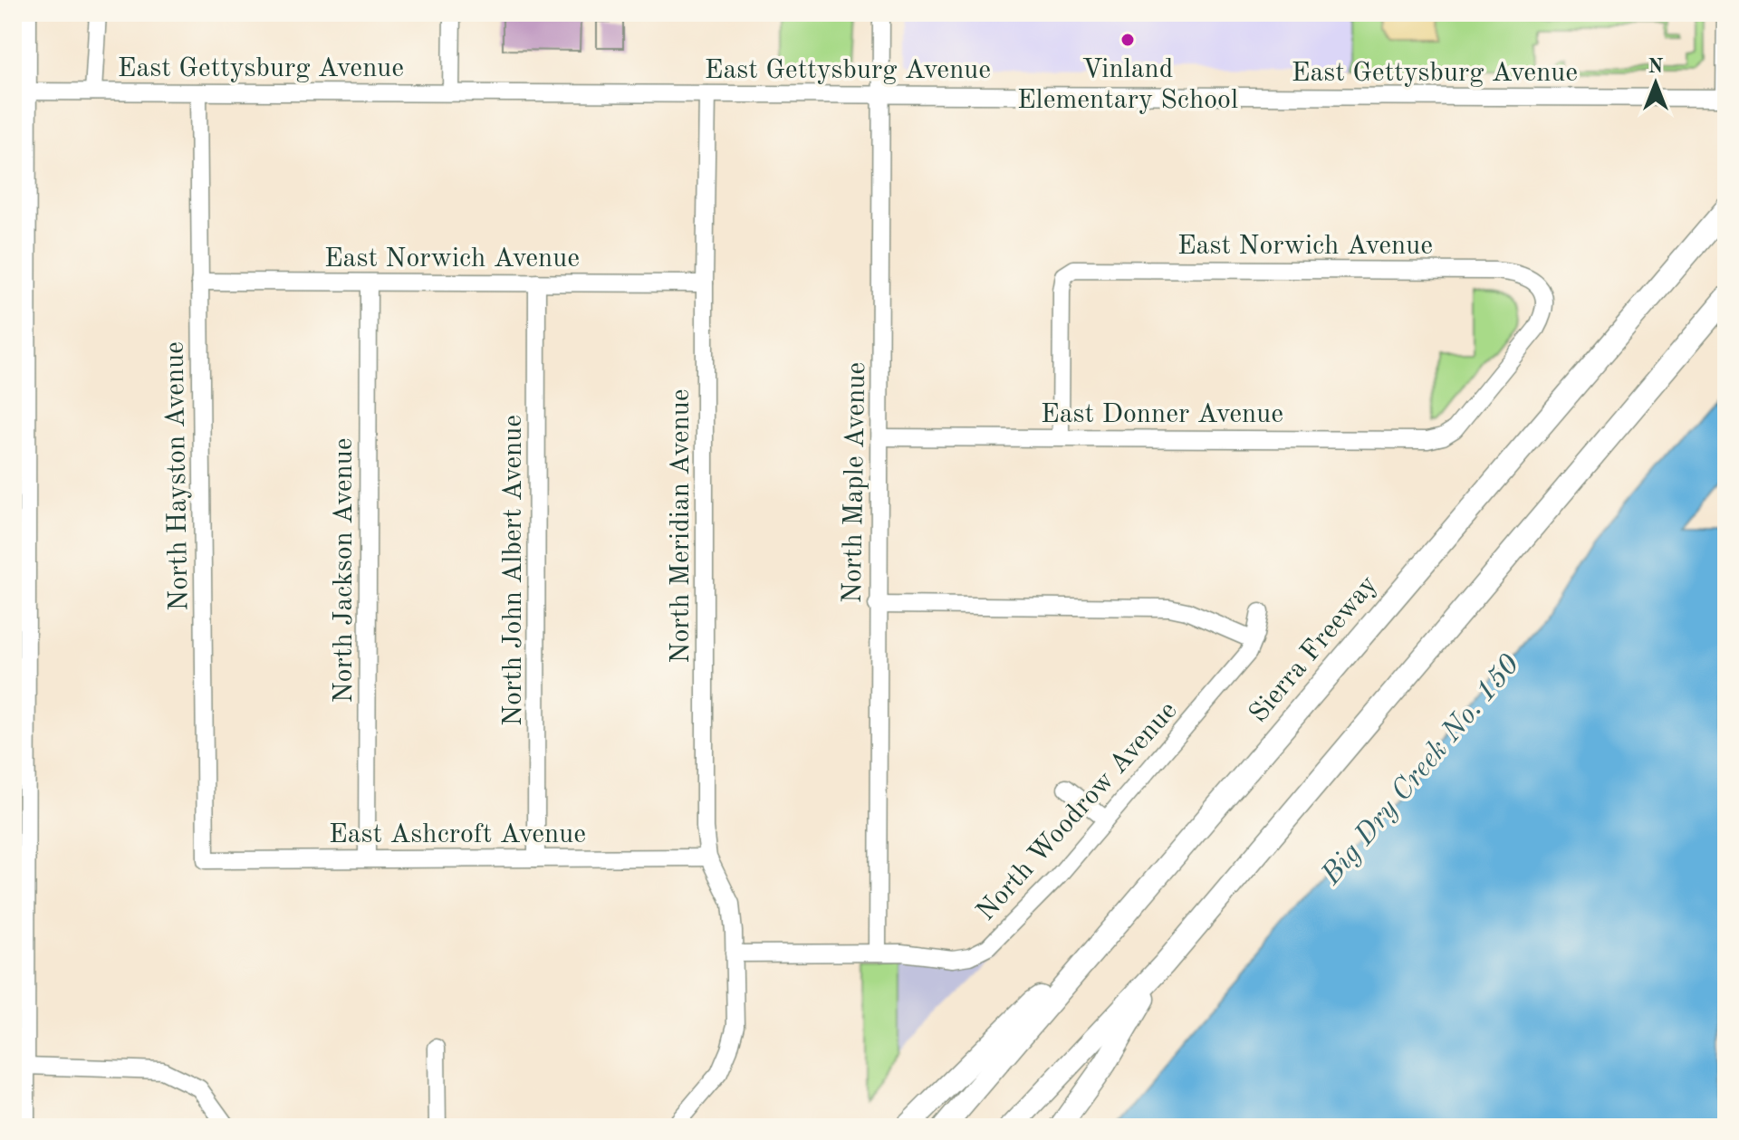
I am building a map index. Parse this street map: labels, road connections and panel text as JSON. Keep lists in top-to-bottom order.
{
  "streets": {
    "highway": ["Sierra Freeway"],
    "street": [
      "East Gettysburg Avenue",
      "East Norwich Avenue",
      "East Donner Avenue",
      "North Hayston Avenue",
      "North Maple Avenue",
      "North Meridian Avenue",
      "North Jackson Avenue",
      "North John Albert Avenue",
      "North Woodrow Avenue",
      "East Ashcroft Avenue"
    ]
  },
  "crossings": [
    ["East Gettysburg Avenue", "North Hayston Avenue"],
    ["East Gettysburg Avenue", "North Maple Avenue"],
    ["East Gettysburg Avenue", "North Meridian Avenue"],
    ["East Norwich Avenue", "East Donner Avenue"],
    ["East Norwich Avenue", "North Hayston Avenue"],
    ["East Norwich Avenue", "North Meridian Avenue"],
    ["East Norwich Avenue", "North Jackson Avenue"],
    ["East Norwich Avenue", "North John Albert Avenue"],
    ["East Donner Avenue", "North Maple Avenue"],
    ["North Hayston Avenue", "East Ashcroft Avenue"],
    ["North Maple Avenue", "North Woodrow Avenue"],
    ["North Meridian Avenue", "North Woodrow Avenue"],
    ["North Meridian Avenue", "East Ashcroft Avenue"],
    ["North Jackson Avenue", "East Ashcroft Avenue"],
    ["North John Albert Avenue", "East Ashcroft Avenue"]
  ],
  "water": ["Big Dry Creek No. 150"],
  "places": ["Vinland Elementary School"],
  "north": "top"
}
